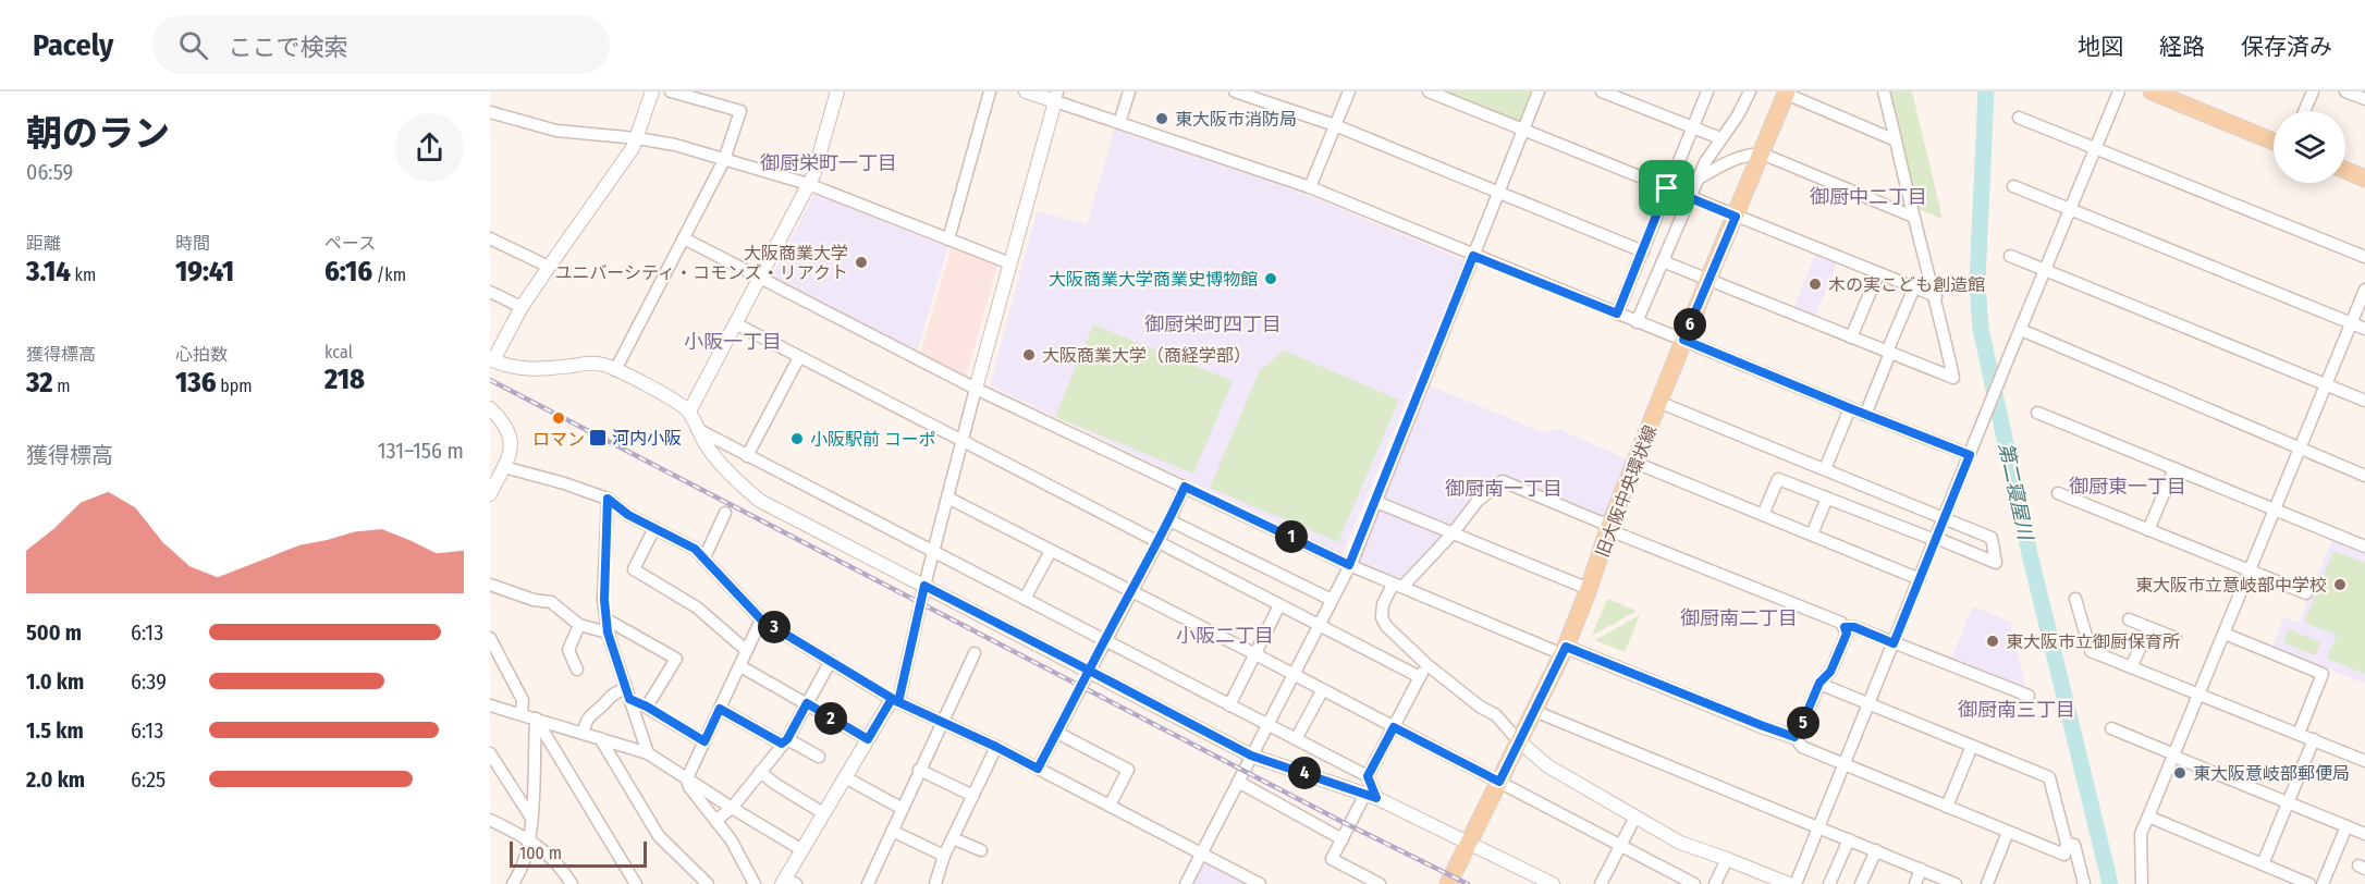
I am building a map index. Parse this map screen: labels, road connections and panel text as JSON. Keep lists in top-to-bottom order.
{
  "streets": {
    "main road": ["旧大阪中央環状線"]
  },
  "districts": [
    "御厨栄町一丁目",
    "御厨中二丁目",
    "御厨栄町四丁目",
    "小阪一丁目",
    "御厨東一丁目",
    "御厨南一丁目",
    "御厨南二丁目",
    "小阪二丁目",
    "御厨南三丁目"
  ],
  "water": ["第二寝屋川"],
  "places": {
    "other": [
      "東大阪市消防局",
      "大阪商業大学 ユニバーシティ・コモンズ・リアクト",
      "大阪商業大学商業史博物館",
      "木の実こども創造館",
      "大阪商業大学（商経学部）",
      "ロマン",
      "小阪駅前 コーポ",
      "東大阪市立意岐部中学校",
      "東大阪市立御厨保育所",
      "東大阪意岐部郵便局"
    ],
    "transit": ["河内小阪"]
  },
  "scale_bar": "100 m",
  "page": {
    "header": "Pacely",
    "search": "ここで検索",
    "nav": ["地図", "経路", "保存済み"],
    "heading": ["朝のラン", "06:59"],
    "stats": [
      ["距離", "3.14 km"],
      ["時間", "19:41"],
      ["ペース", "6:16 /km"],
      ["獲得標高", "32 m"],
      ["心拍数", "136 bpm"],
      ["kcal", "218"]
    ],
    "pins": [
      "6",
      "1",
      "3",
      "2",
      "5",
      "4"
    ],
    "chart": ["獲得標高", "131–156 m"],
    "list": [
      {
        "name": "500 m",
        "note": "6:13"
      },
      {
        "name": "1.0 km",
        "note": "6:39"
      },
      {
        "name": "1.5 km",
        "note": "6:13"
      },
      {
        "name": "2.0 km",
        "note": "6:25"
      }
    ],
    "scale": "100 m"
  }
}
